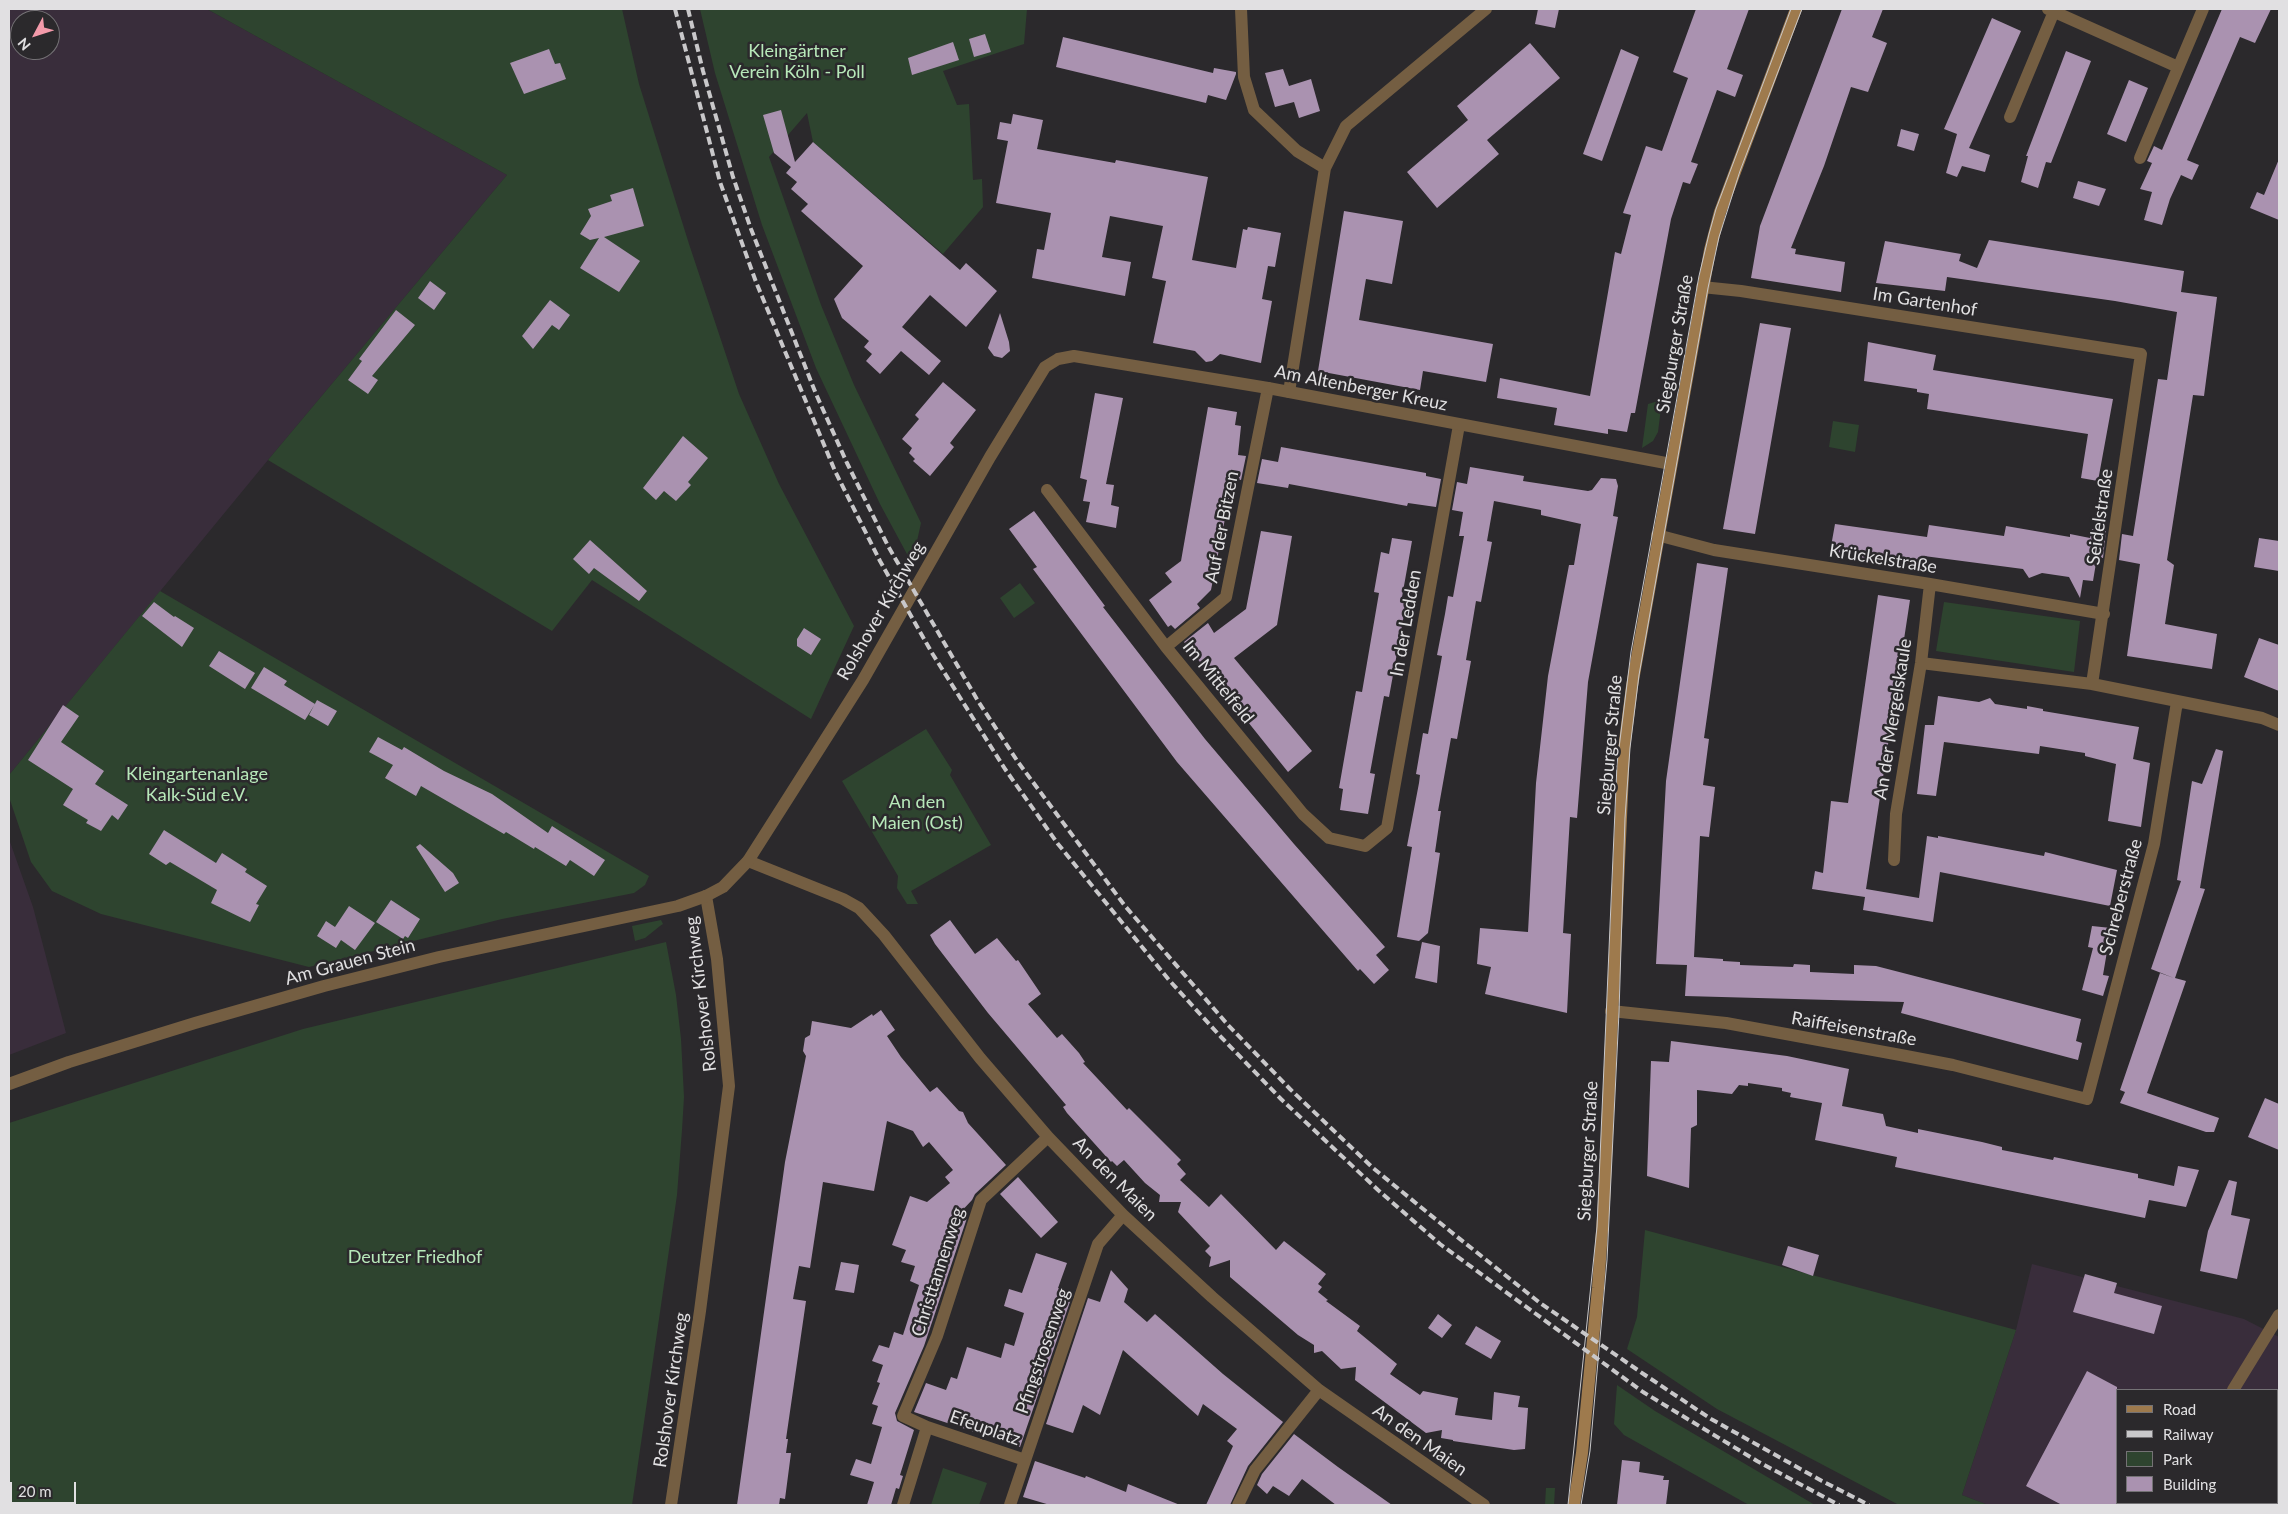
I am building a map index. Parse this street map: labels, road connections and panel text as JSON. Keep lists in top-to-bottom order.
{
  "streets": {
    "main road": ["Siegburger Straße"],
    "street": [
      "Im Gartenhof",
      "Am Altenberger Kreuz",
      "Seidelstraße",
      "Auf der Bitzen",
      "Krückelstraße",
      "Rolshover Kirchweg",
      "In der Ledden",
      "Im Mittelfeld",
      "An der Mergelskaule",
      "Schreberstraße",
      "Am Grauen Stein",
      "Raiffeisenstraße",
      "An den Maien",
      "Christtannenweg",
      "Pfingstrosenweg",
      "Efeuplatz"
    ]
  },
  "crossings": [
    ["Im Gartenhof", "Siegburger Straße"],
    ["Im Gartenhof", "Seidelstraße"],
    ["Siegburger Straße", "Am Altenberger Kreuz"],
    ["Siegburger Straße", "Krückelstraße"],
    ["Siegburger Straße", "Raiffeisenstraße"],
    ["Am Altenberger Kreuz", "Auf der Bitzen"],
    ["Am Altenberger Kreuz", "Rolshover Kirchweg"],
    ["Am Altenberger Kreuz", "In der Ledden"],
    ["Seidelstraße", "Krückelstraße"],
    ["Auf der Bitzen", "Im Mittelfeld"],
    ["Krückelstraße", "An der Mergelskaule"],
    ["Rolshover Kirchweg", "Am Grauen Stein"],
    ["Rolshover Kirchweg", "An den Maien"],
    ["In der Ledden", "Im Mittelfeld"],
    ["Schreberstraße", "Raiffeisenstraße"],
    ["An den Maien", "Christtannenweg"],
    ["An den Maien", "Pfingstrosenweg"],
    ["Christtannenweg", "Efeuplatz"],
    ["Pfingstrosenweg", "Efeuplatz"]
  ],
  "parks": [
    "Kleingärtner Verein Köln - Poll",
    "Kleingartenanlage Kalk-Süd e.V.",
    "An den Maien (Ost)",
    "Deutzer Friedhof"
  ],
  "legend": [
    "Road",
    "Railway",
    "Park",
    "Building"
  ],
  "scale_bar": "20 m",
  "north": "bottom left"
}
